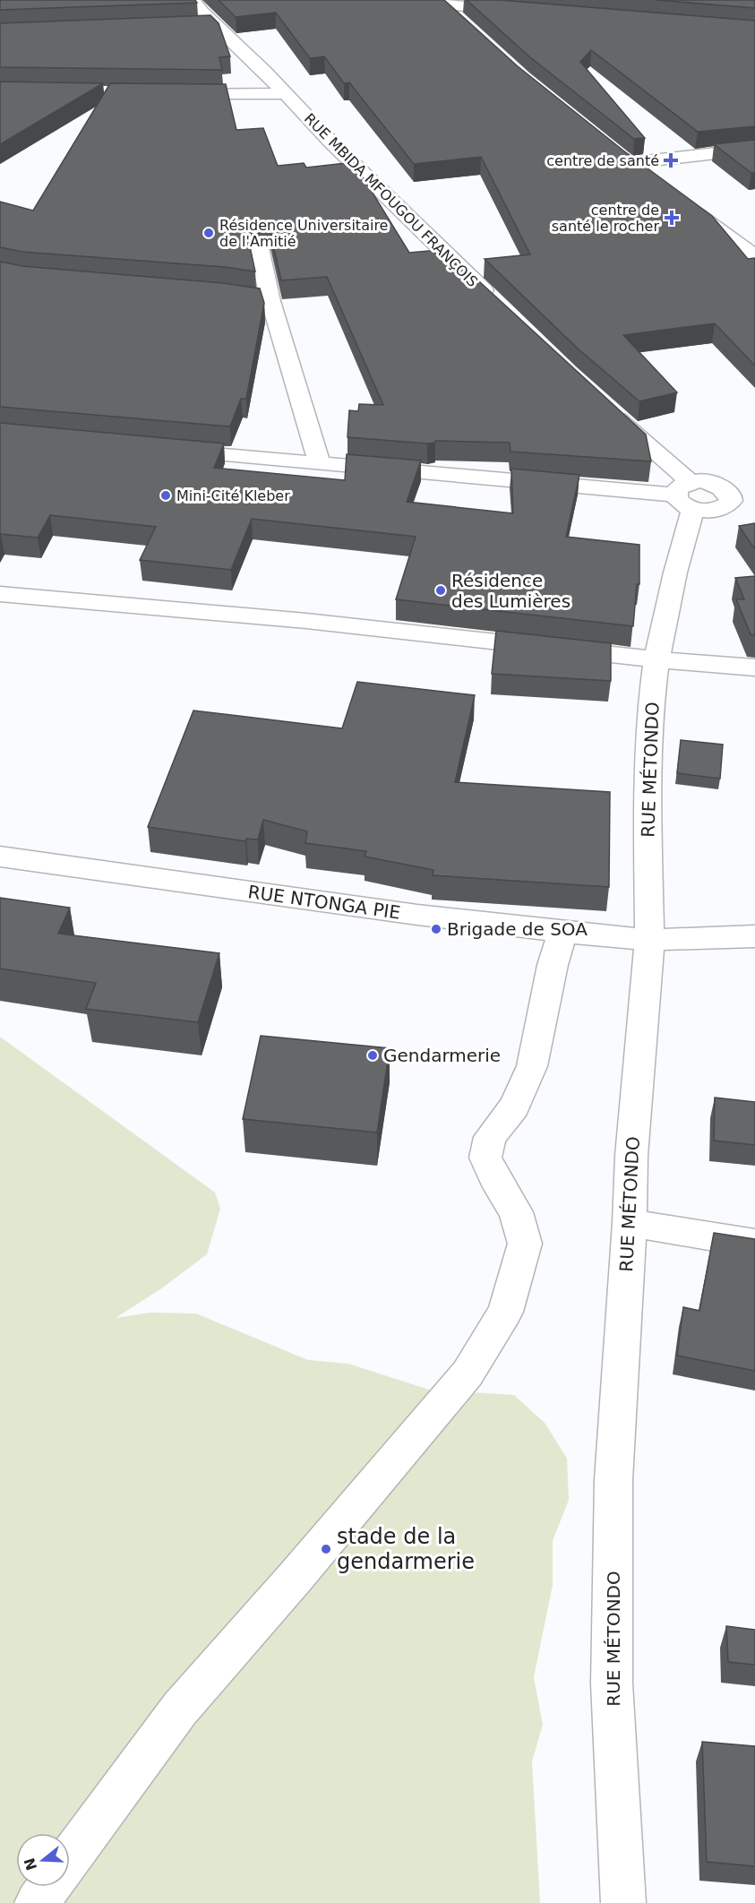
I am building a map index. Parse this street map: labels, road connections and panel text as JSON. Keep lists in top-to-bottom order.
{
  "streets": {
    "street": ["RUE MBIDA MFOUGOU FRANÇOIS", "RUE MÉTONDO", "RUE NTONGA PIE"]
  },
  "crossings": [
    ["RUE MÉTONDO", "RUE NTONGA PIE"]
  ],
  "places": {
    "health": ["centre de santé", "centre de santé le rocher"],
    "other": [
      "Résidence Universitaire de l'Amitié",
      "Mini-Cité Kleber",
      "Résidence des Lumières",
      "Brigade de SOA",
      "Gendarmerie",
      "stade de la gendarmerie"
    ]
  },
  "north": "left"
}
